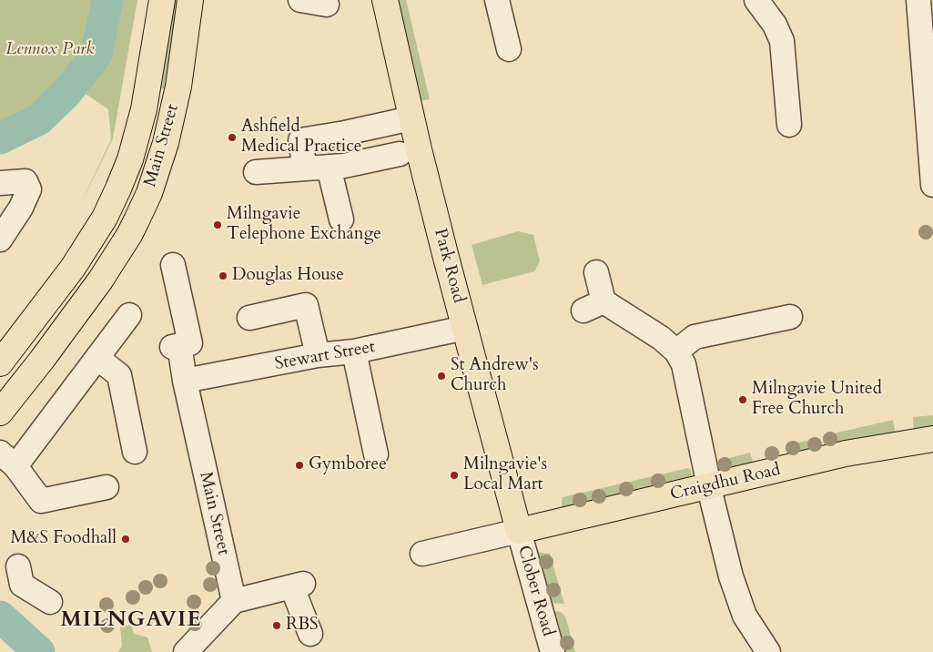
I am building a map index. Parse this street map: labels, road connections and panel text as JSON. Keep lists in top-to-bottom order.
{
  "streets": {
    "main road": ["Main Street", "Park Road", "Craigdhu Road"],
    "street": ["Stewart Street", "Clober Road"]
  },
  "crossings": [
    ["Main Street", "Stewart Street"],
    ["Park Road", "Stewart Street"],
    ["Park Road", "Craigdhu Road"],
    ["Park Road", "Clober Road"],
    ["Craigdhu Road", "Clober Road"]
  ],
  "districts": ["MILNGAVIE"],
  "parks": ["Lennox Park"],
  "places": [
    "Ashfield Medical Practice",
    "Milngavie Telephone Exchange",
    "Douglas House",
    "St Andrew's Church",
    "Milngavie United Free Church",
    "Gymboree",
    "Milngavie's Local Mart",
    "M&S Foodhall",
    "RBS"
  ]
}
